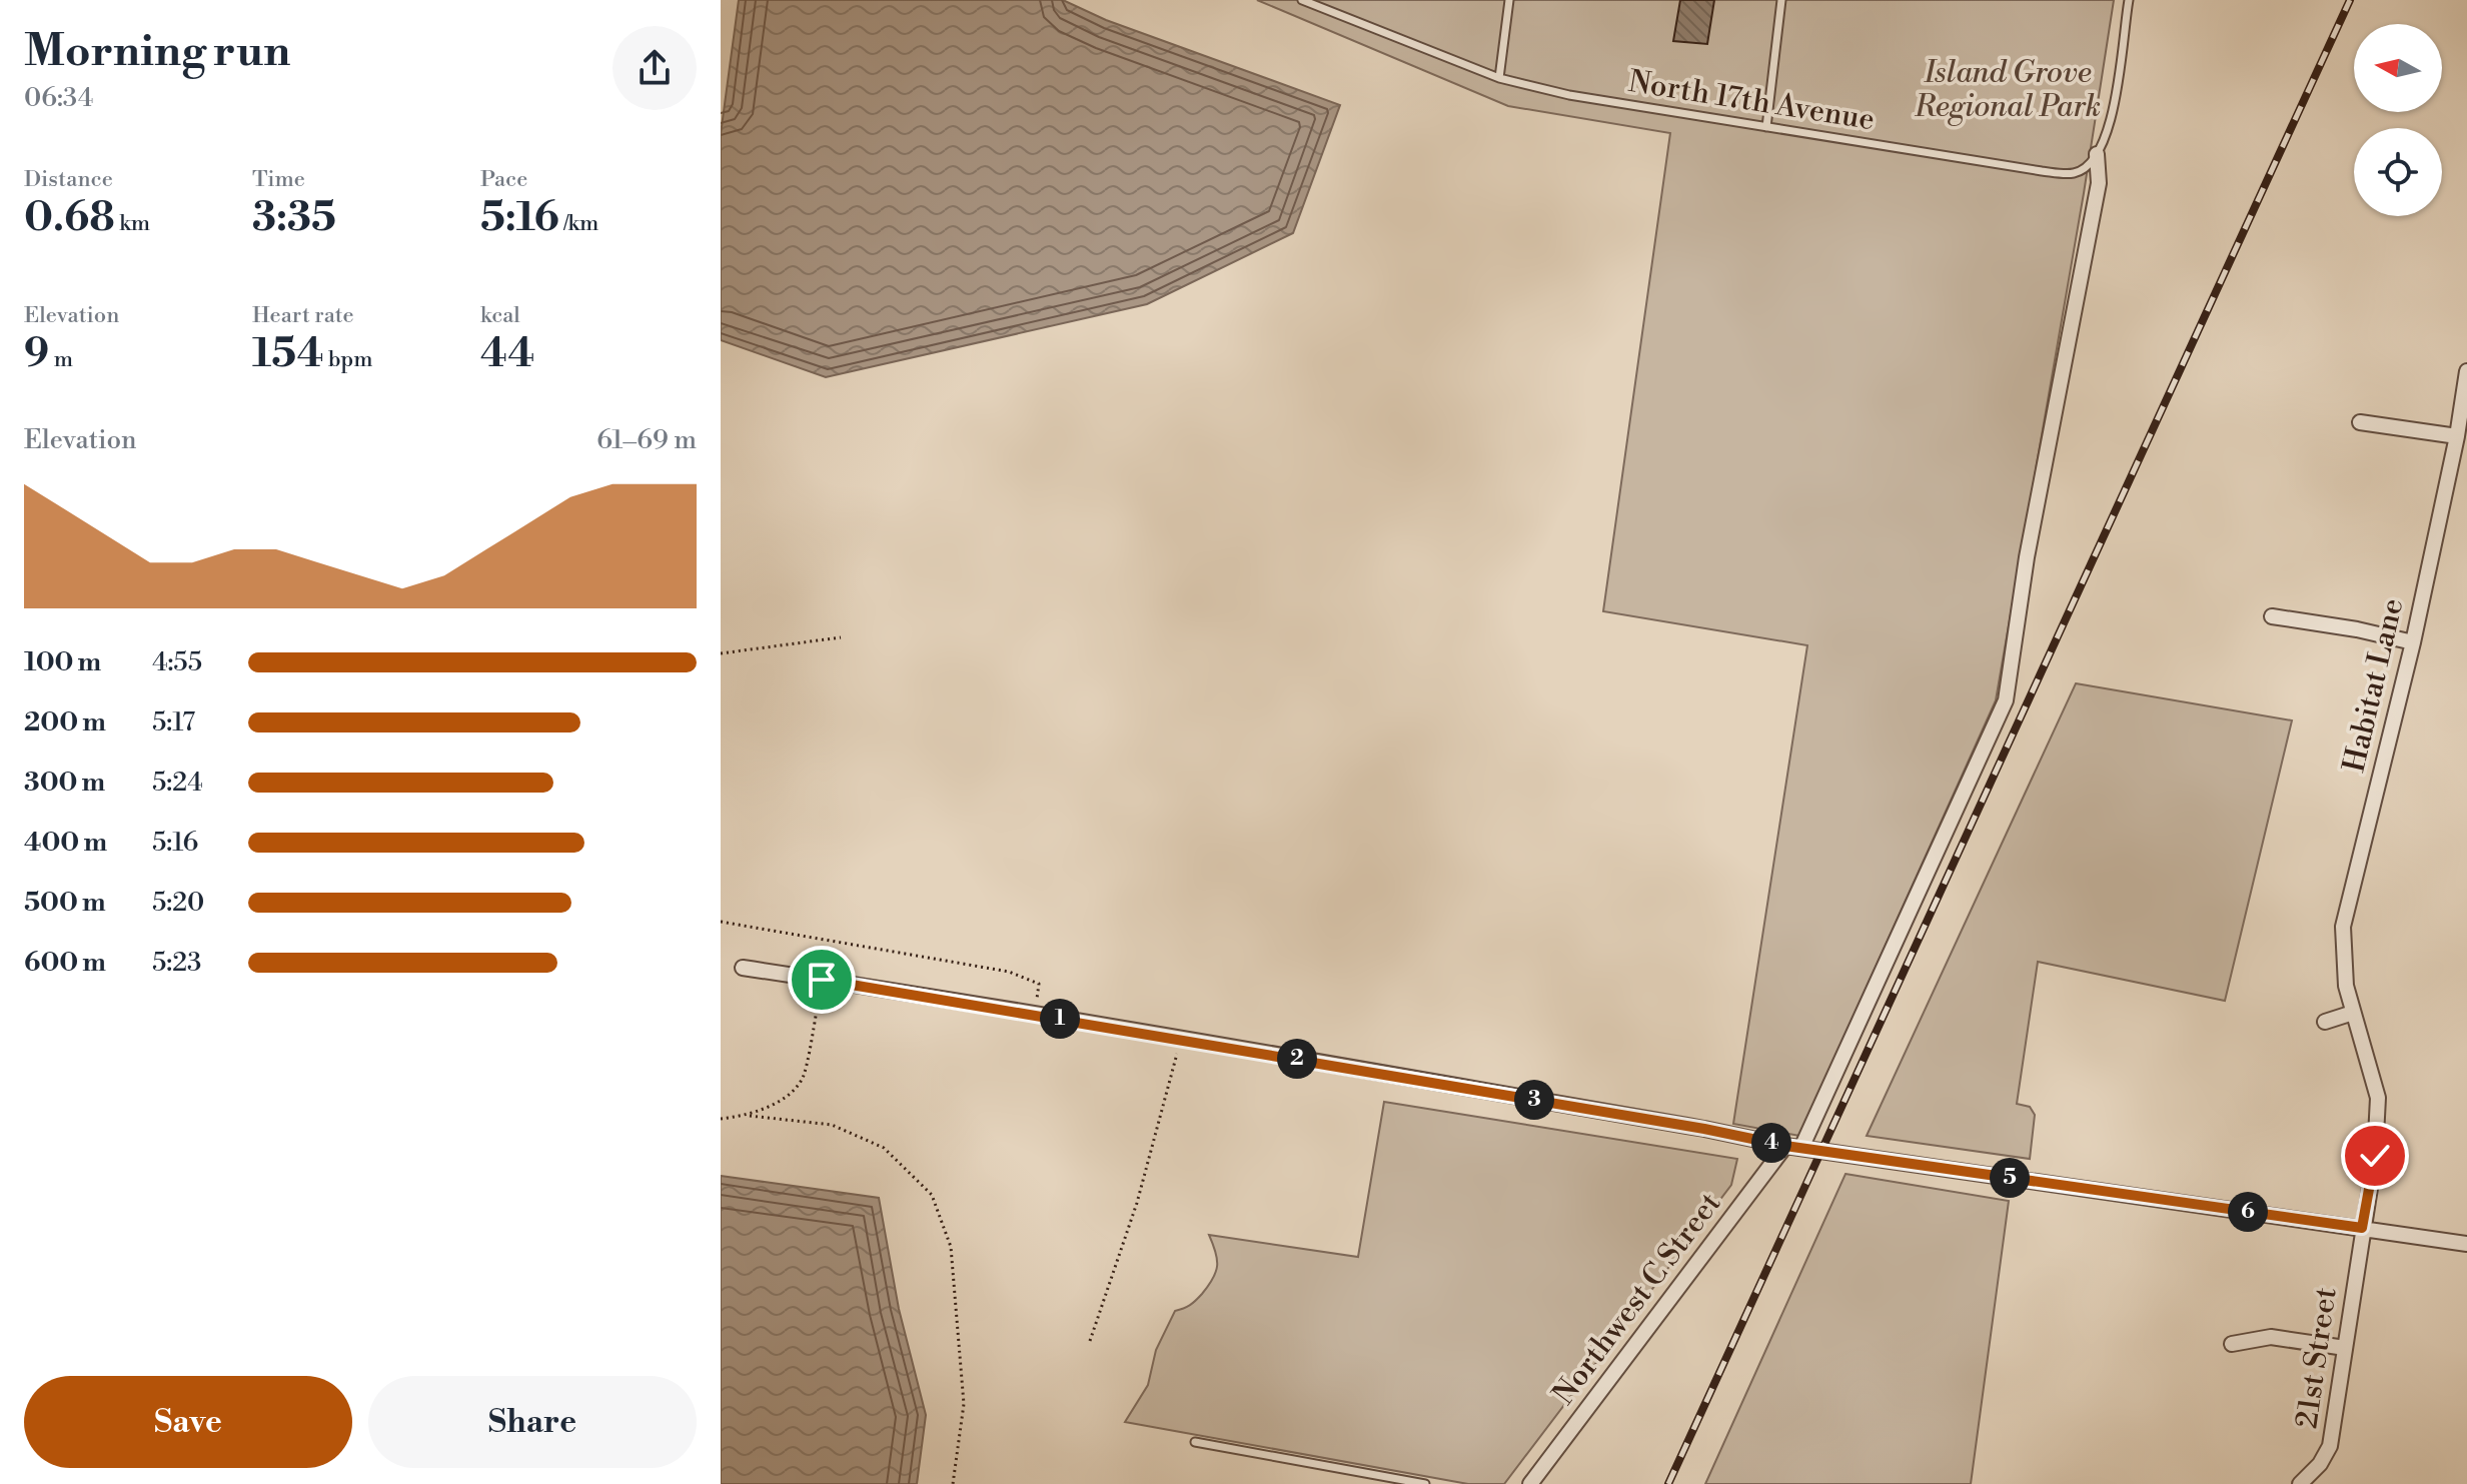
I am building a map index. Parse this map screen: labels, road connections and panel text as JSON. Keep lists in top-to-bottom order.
{
  "streets": {
    "street": ["Habitat Lane", "Northwest C Street", "21st Street"],
    "lane": ["North 17th Avenue"]
  },
  "crossings": [
    ["North 17th Avenue", "Northwest C Street"],
    ["Habitat Lane", "21st Street"]
  ],
  "parks": ["Island Grove Regional Park"],
  "north": "left",
  "page": {
    "heading": ["Morning run", "06:34"],
    "stats": [
      ["Distance", "0.68 km"],
      ["Time", "3:35"],
      ["Pace", "5:16 /km"],
      ["Elevation", "9 m"],
      ["Heart rate", "154 bpm"],
      ["kcal", "44"]
    ],
    "chart": ["Elevation", "61–69 m"],
    "list": [
      {
        "name": "100 m",
        "note": "4:55"
      },
      {
        "name": "200 m",
        "note": "5:17"
      },
      {
        "name": "300 m",
        "note": "5:24"
      },
      {
        "name": "400 m",
        "note": "5:16"
      },
      {
        "name": "500 m",
        "note": "5:20"
      },
      {
        "name": "600 m",
        "note": "5:23"
      }
    ],
    "pins": [
      "1",
      "2",
      "3",
      "4",
      "5",
      "6"
    ],
    "buttons": ["Save", "Share"]
  }
}
